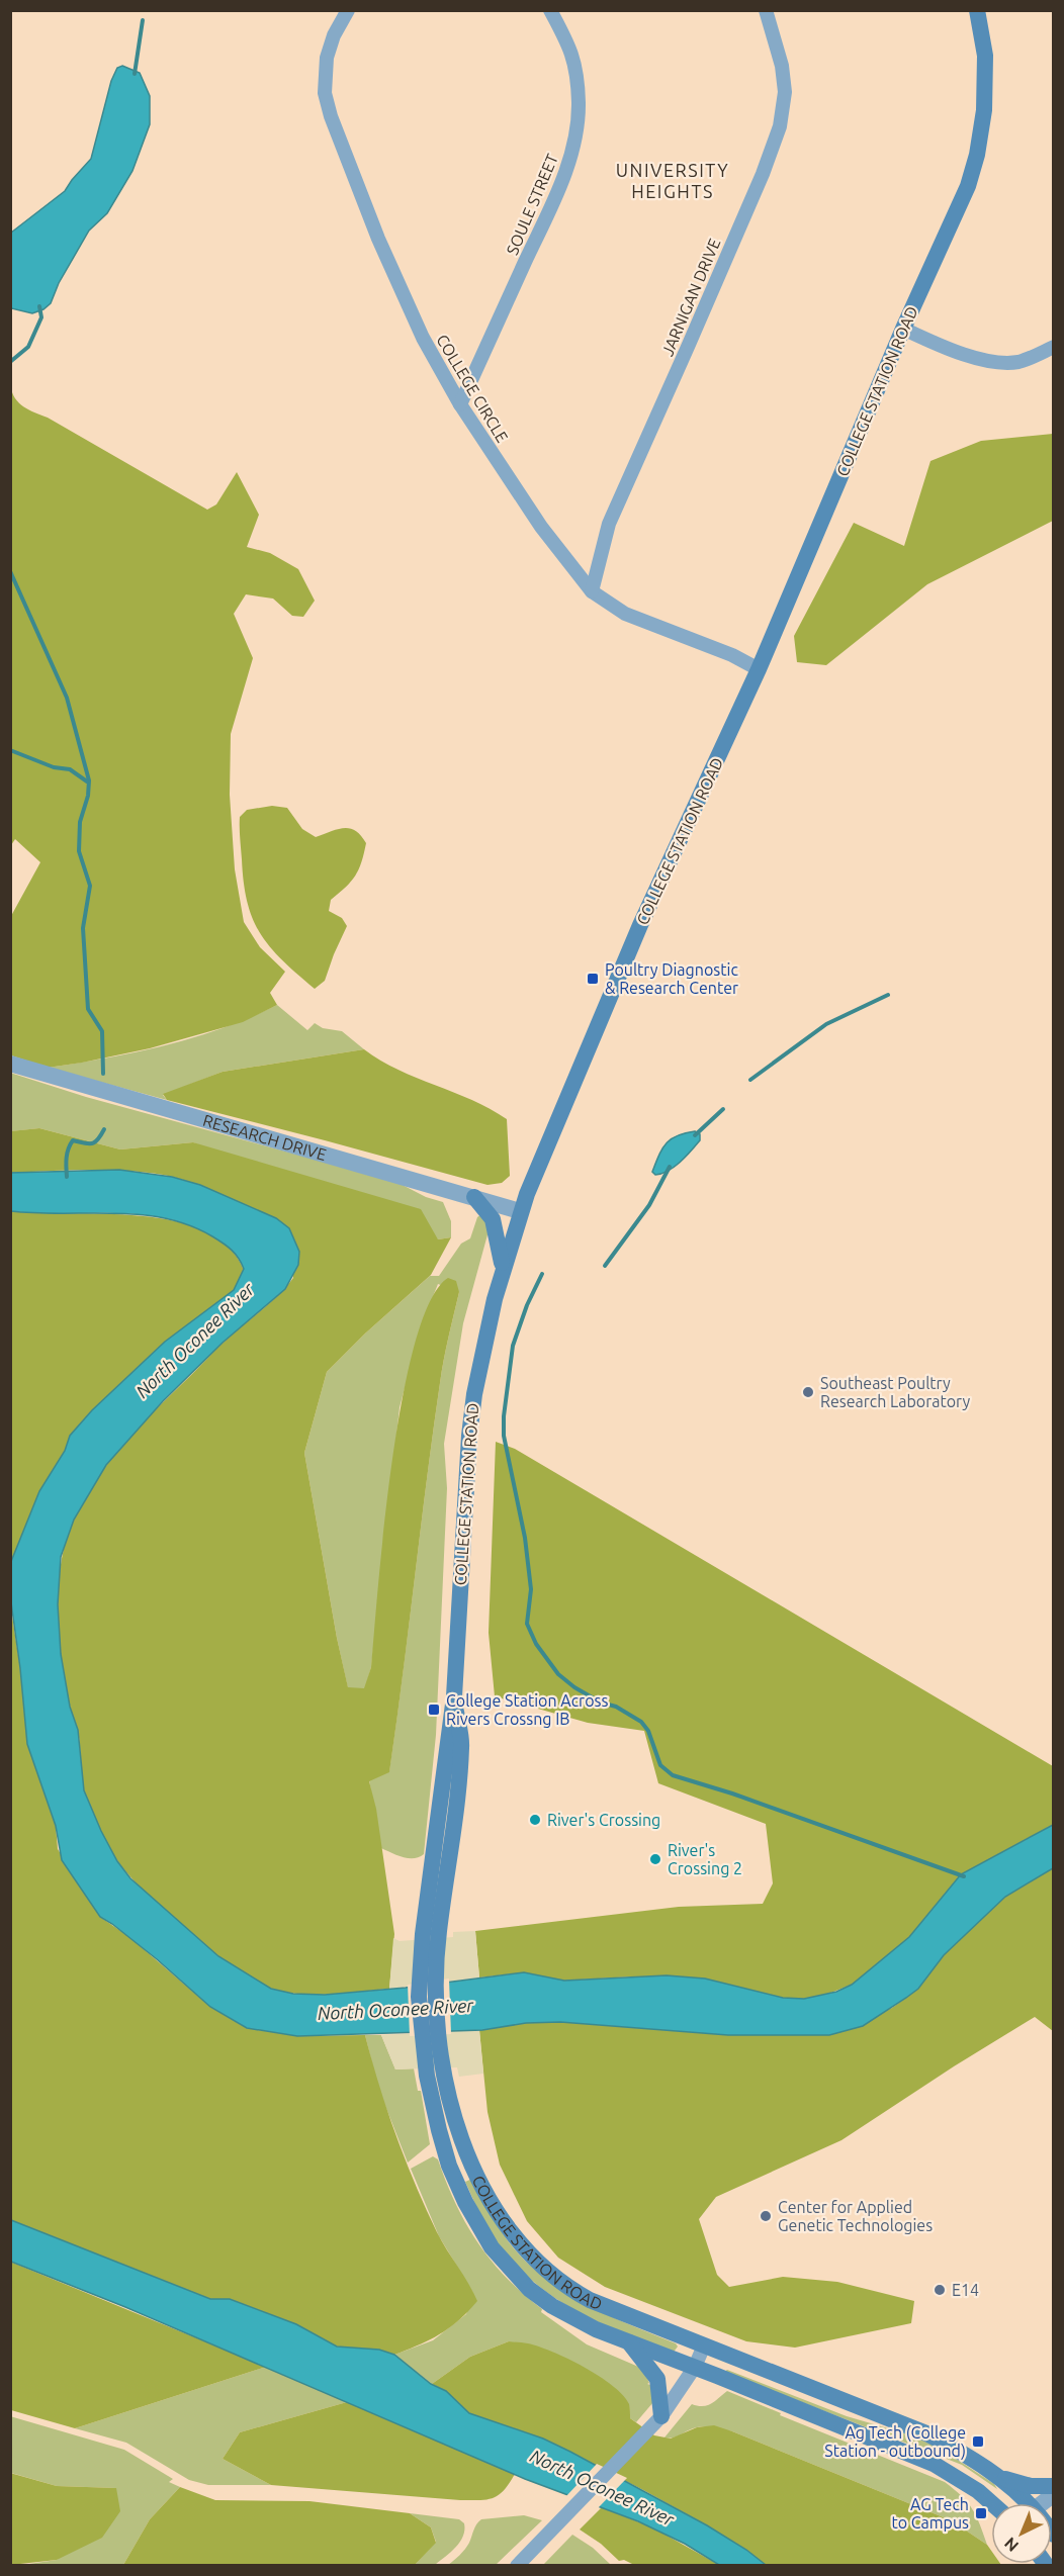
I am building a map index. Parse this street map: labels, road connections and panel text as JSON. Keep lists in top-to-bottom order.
{
  "streets": {
    "main road": ["COLLEGE STATION ROAD"],
    "street": [
      "SOULE STREET",
      "JARNIGAN DRIVE",
      "COLLEGE CIRCLE",
      "RESEARCH DRIVE"
    ]
  },
  "crossings": [
    ["SOULE STREET", "COLLEGE CIRCLE"],
    ["JARNIGAN DRIVE", "COLLEGE CIRCLE"],
    ["COLLEGE CIRCLE", "COLLEGE STATION ROAD"],
    ["COLLEGE STATION ROAD", "RESEARCH DRIVE"]
  ],
  "districts": ["UNIVERSITY HEIGHTS"],
  "water": ["North Oconee River"],
  "places": {
    "transit": [
      "Poultry Diagnostic & Research Center",
      "College Station Across Rivers Crossng IB",
      "Ag Tech (College Station - outbound)",
      "AG Tech to Campus"
    ],
    "other": [
      "Southeast Poultry Research Laboratory",
      "River's Crossing",
      "River's Crossing 2",
      "Center for Applied Genetic Technologies",
      "E14"
    ]
  },
  "north": "bottom left"
}
